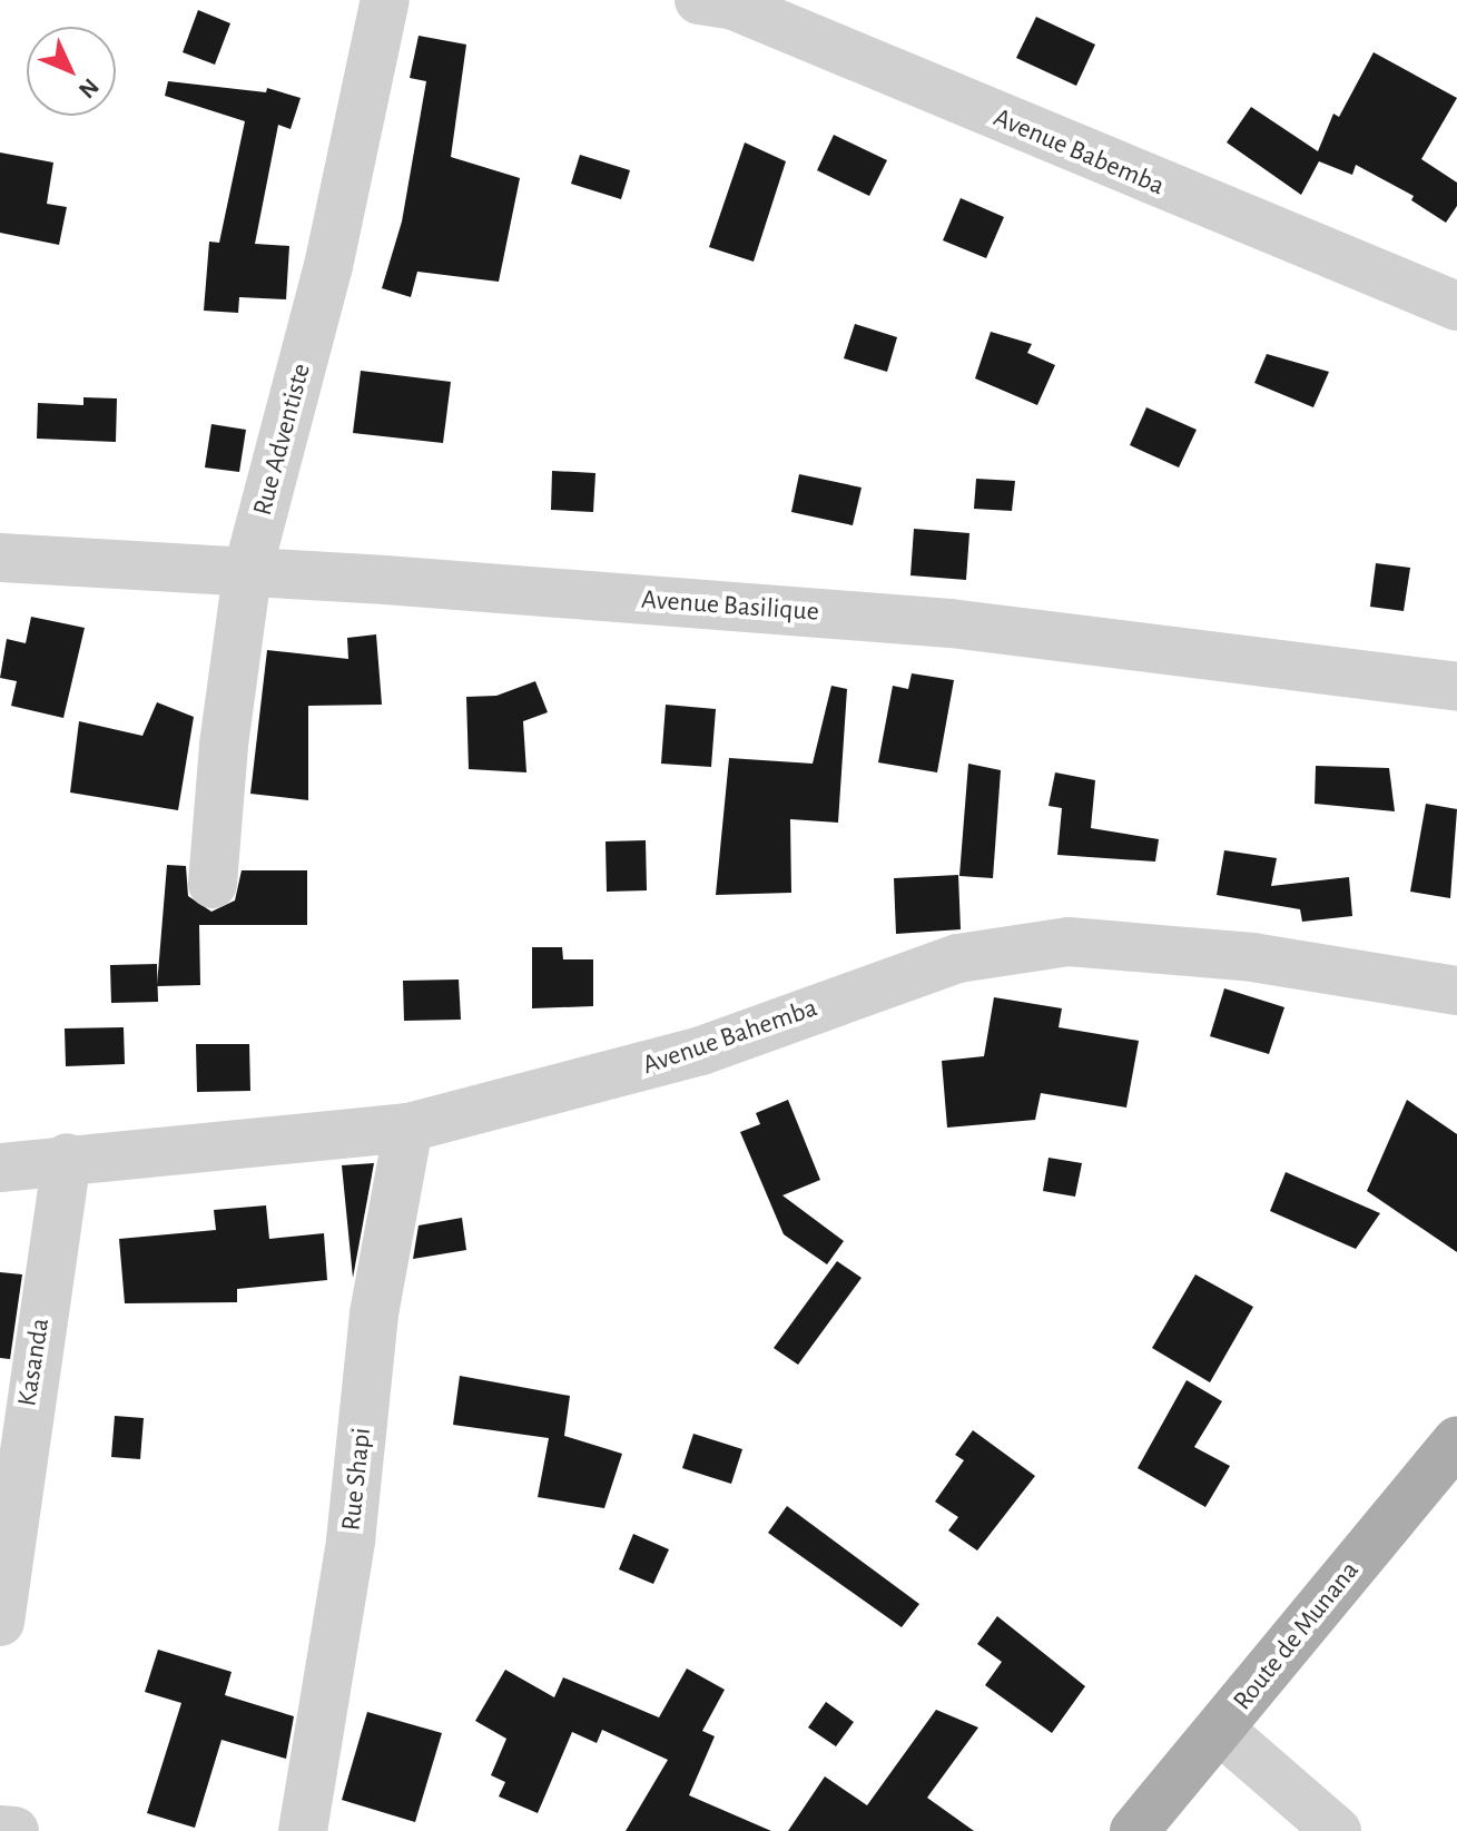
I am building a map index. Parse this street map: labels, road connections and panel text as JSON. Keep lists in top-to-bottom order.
{
  "streets": {
    "main road": ["Route de Munana"],
    "street": [
      "Avenue Babemba",
      "Rue Adventiste",
      "Avenue Basilique",
      "Avenue Bahemba",
      "Kasanda",
      "Rue Shapi"
    ]
  },
  "crossings": [
    ["Rue Adventiste", "Avenue Basilique"],
    ["Avenue Bahemba", "Kasanda"],
    ["Avenue Bahemba", "Rue Shapi"]
  ],
  "north": "bottom right"
}
